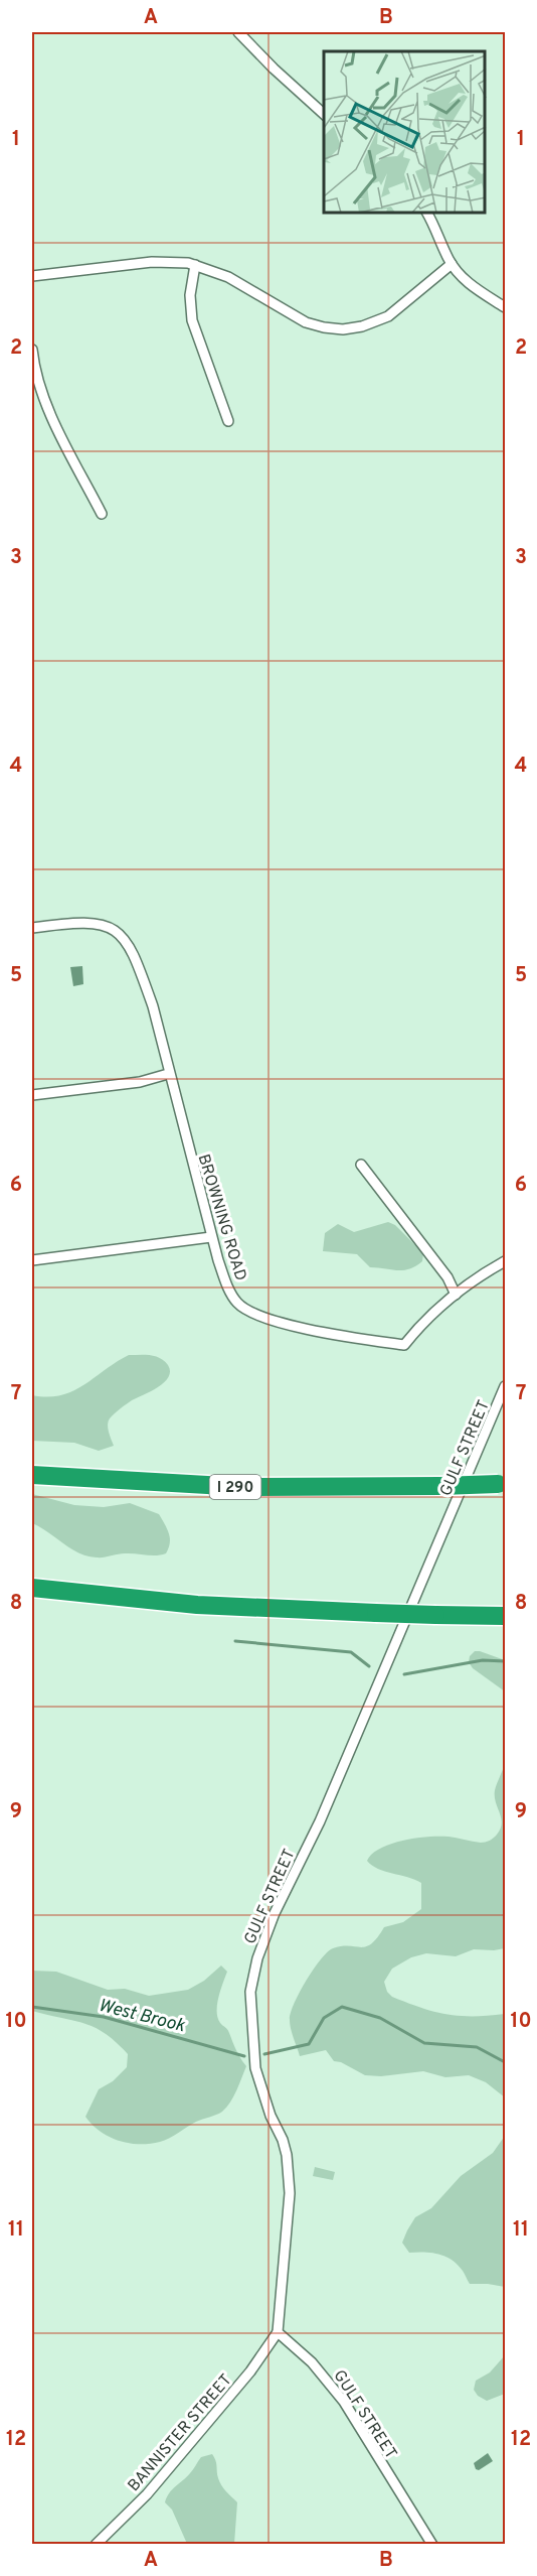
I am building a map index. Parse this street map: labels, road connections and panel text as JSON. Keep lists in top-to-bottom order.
{
  "streets": {
    "highway": ["I 290"],
    "street": ["BROWNING ROAD", "GULF STREET", "BANNISTER STREET"]
  },
  "crossings": [
    ["GULF STREET", "BANNISTER STREET"]
  ],
  "water": ["West Brook"],
  "grid": {
    "columns": ["A", "B"],
    "rows": [
      "1",
      "2",
      "3",
      "4",
      "5",
      "6",
      "7",
      "8",
      "9",
      "10",
      "11",
      "12"
    ]
  }
}
